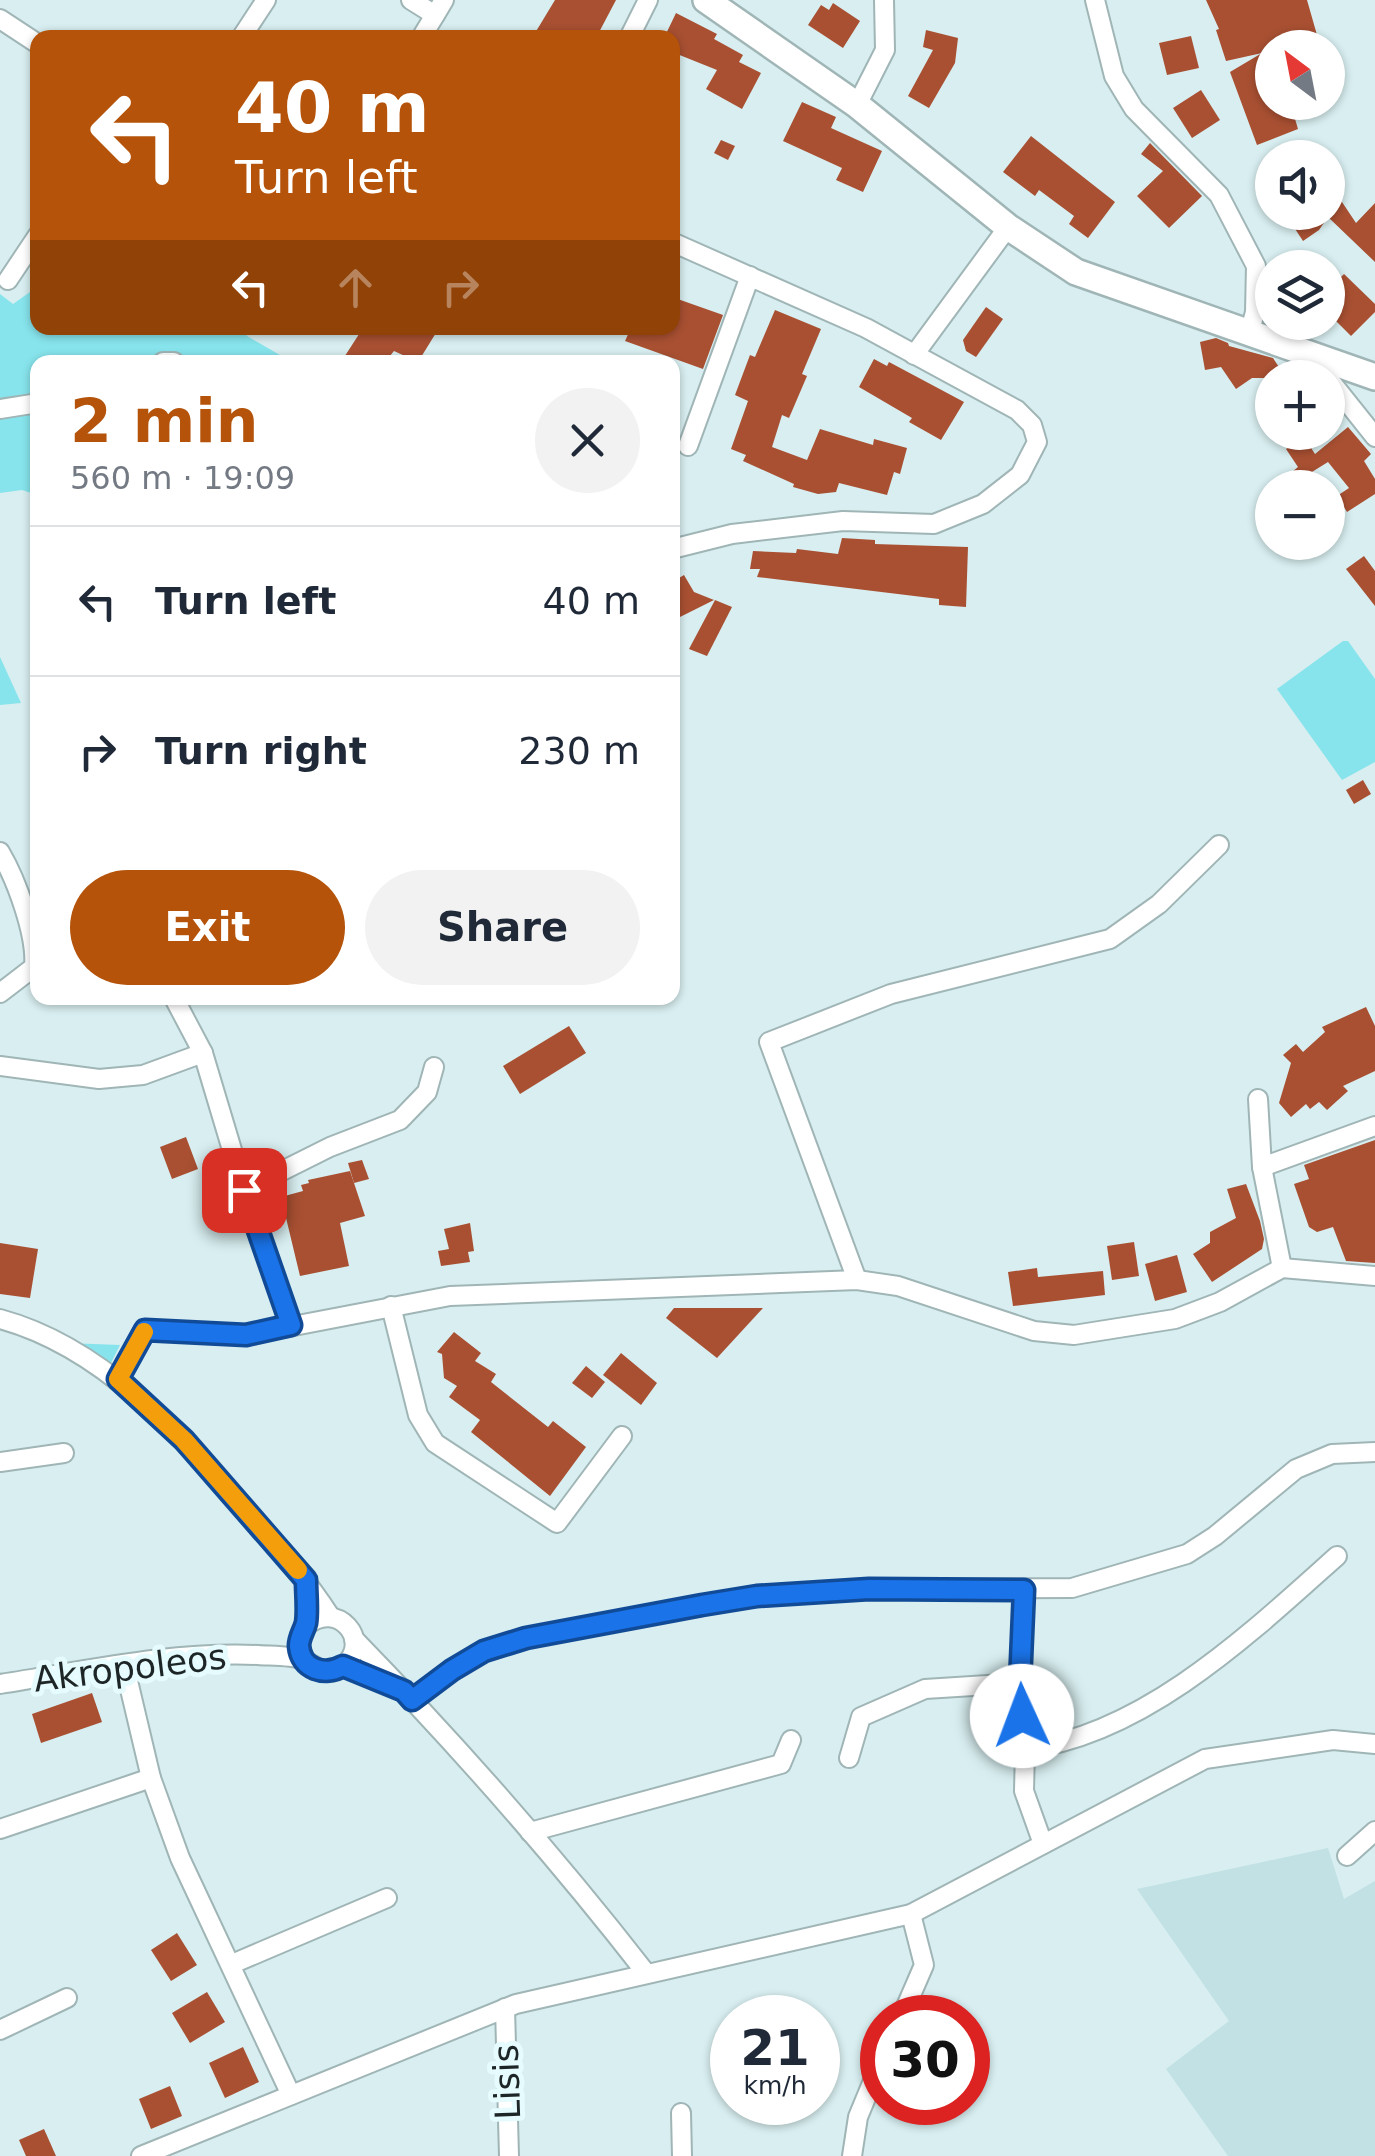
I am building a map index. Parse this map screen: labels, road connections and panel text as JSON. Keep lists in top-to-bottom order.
{
  "streets": {
    "street": ["Akropoleos", "Lisis"]
  },
  "north": "top left",
  "page": {
    "map_buttons": ["+", "−"],
    "turn": ["40 m", "Turn left"],
    "heading": ["2 min", "560 m · 19:09"],
    "list": [
      {
        "name": "Turn left",
        "value": "40 m"
      },
      {
        "name": "Turn right",
        "value": "230 m"
      }
    ],
    "buttons": ["Exit", "Share"],
    "speed": "21 km/h",
    "limit": "30"
  }
}
